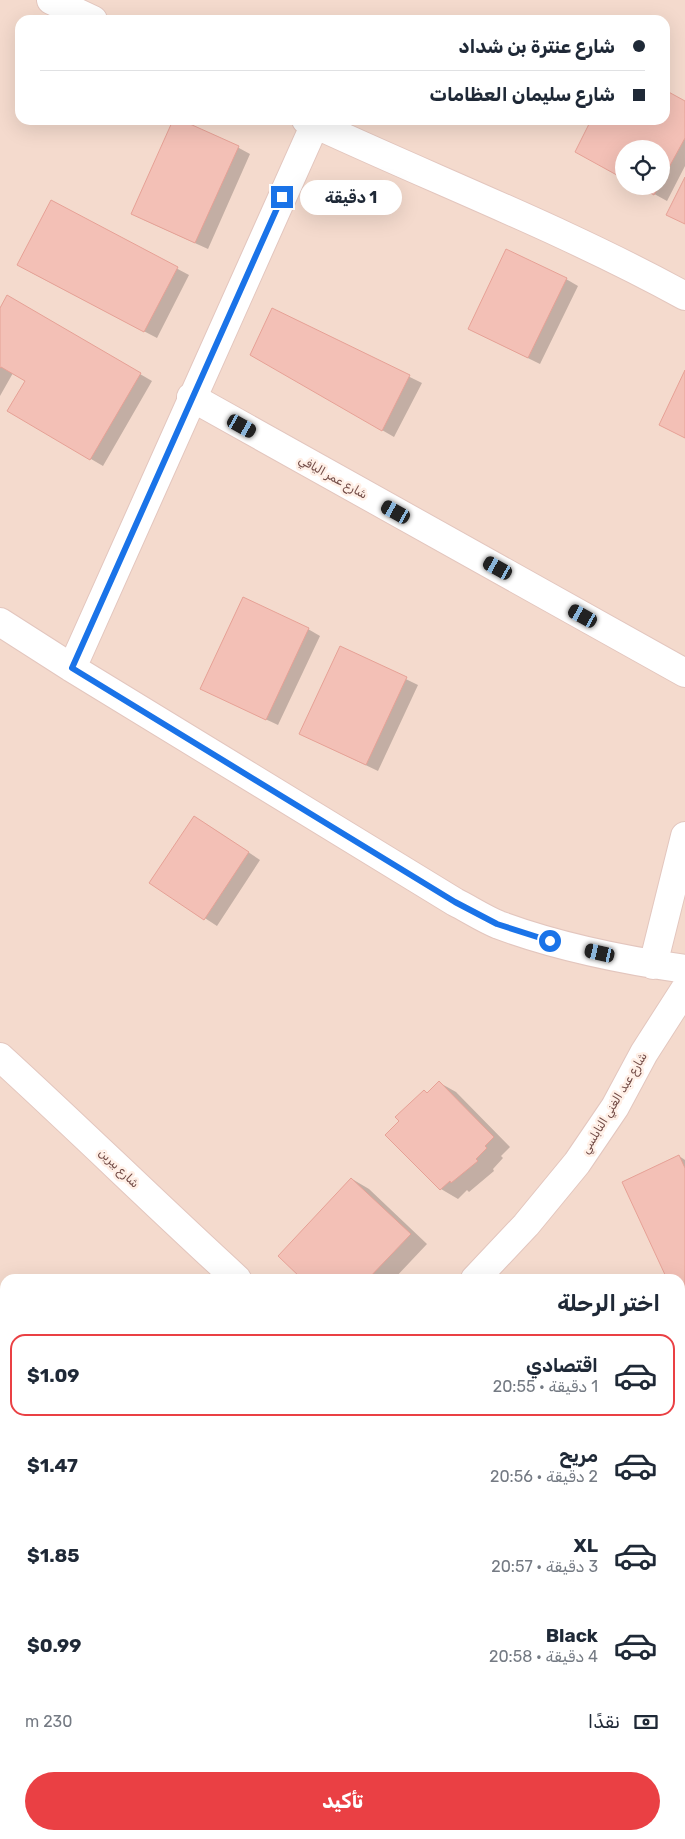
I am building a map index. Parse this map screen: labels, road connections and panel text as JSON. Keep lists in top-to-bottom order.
{
  "streets": {
    "street": ["شارع عمر اليافي", "شارع عبد الغني النابلسي", "شارع بيرين"]
  },
  "page": {
    "banner": ["شارع عنترة بن شداد", "شارع سليمان العظامات"],
    "bubble": "1 دقيقة",
    "heading": "اختر الرحلة",
    "list": [
      {
        "name": "اقتصادي",
        "note": "1 دقيقة · 20:55",
        "value": "$1.09"
      },
      {
        "name": "مريح",
        "note": "2 دقيقة · 20:56",
        "value": "$1.47"
      },
      {
        "name": "XL",
        "note": "3 دقيقة · 20:57",
        "value": "$1.85"
      },
      {
        "name": "Black",
        "note": "4 دقيقة · 20:58",
        "value": "$0.99"
      }
    ],
    "pay": ["نقدًا", "230 m"],
    "buttons": "تأكيد"
  }
}
